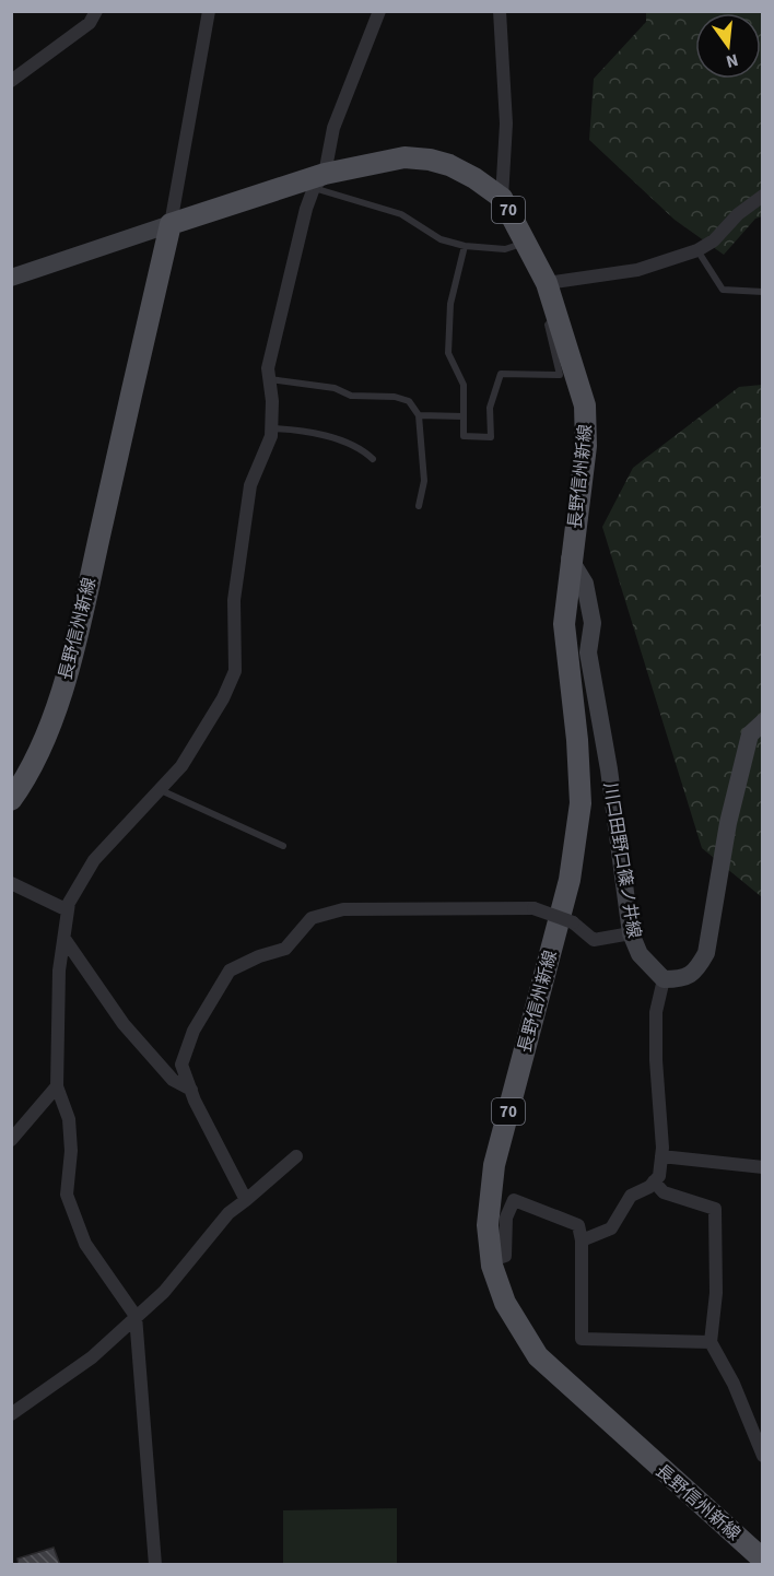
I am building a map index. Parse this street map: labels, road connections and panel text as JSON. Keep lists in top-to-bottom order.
{
  "streets": {
    "main road": ["70", "長野信州新線", "川口田野口篠ノ井線"]
  },
  "crossings": [
    ["長野信州新線", "川口田野口篠ノ井線"]
  ],
  "north": "bottom"
}
